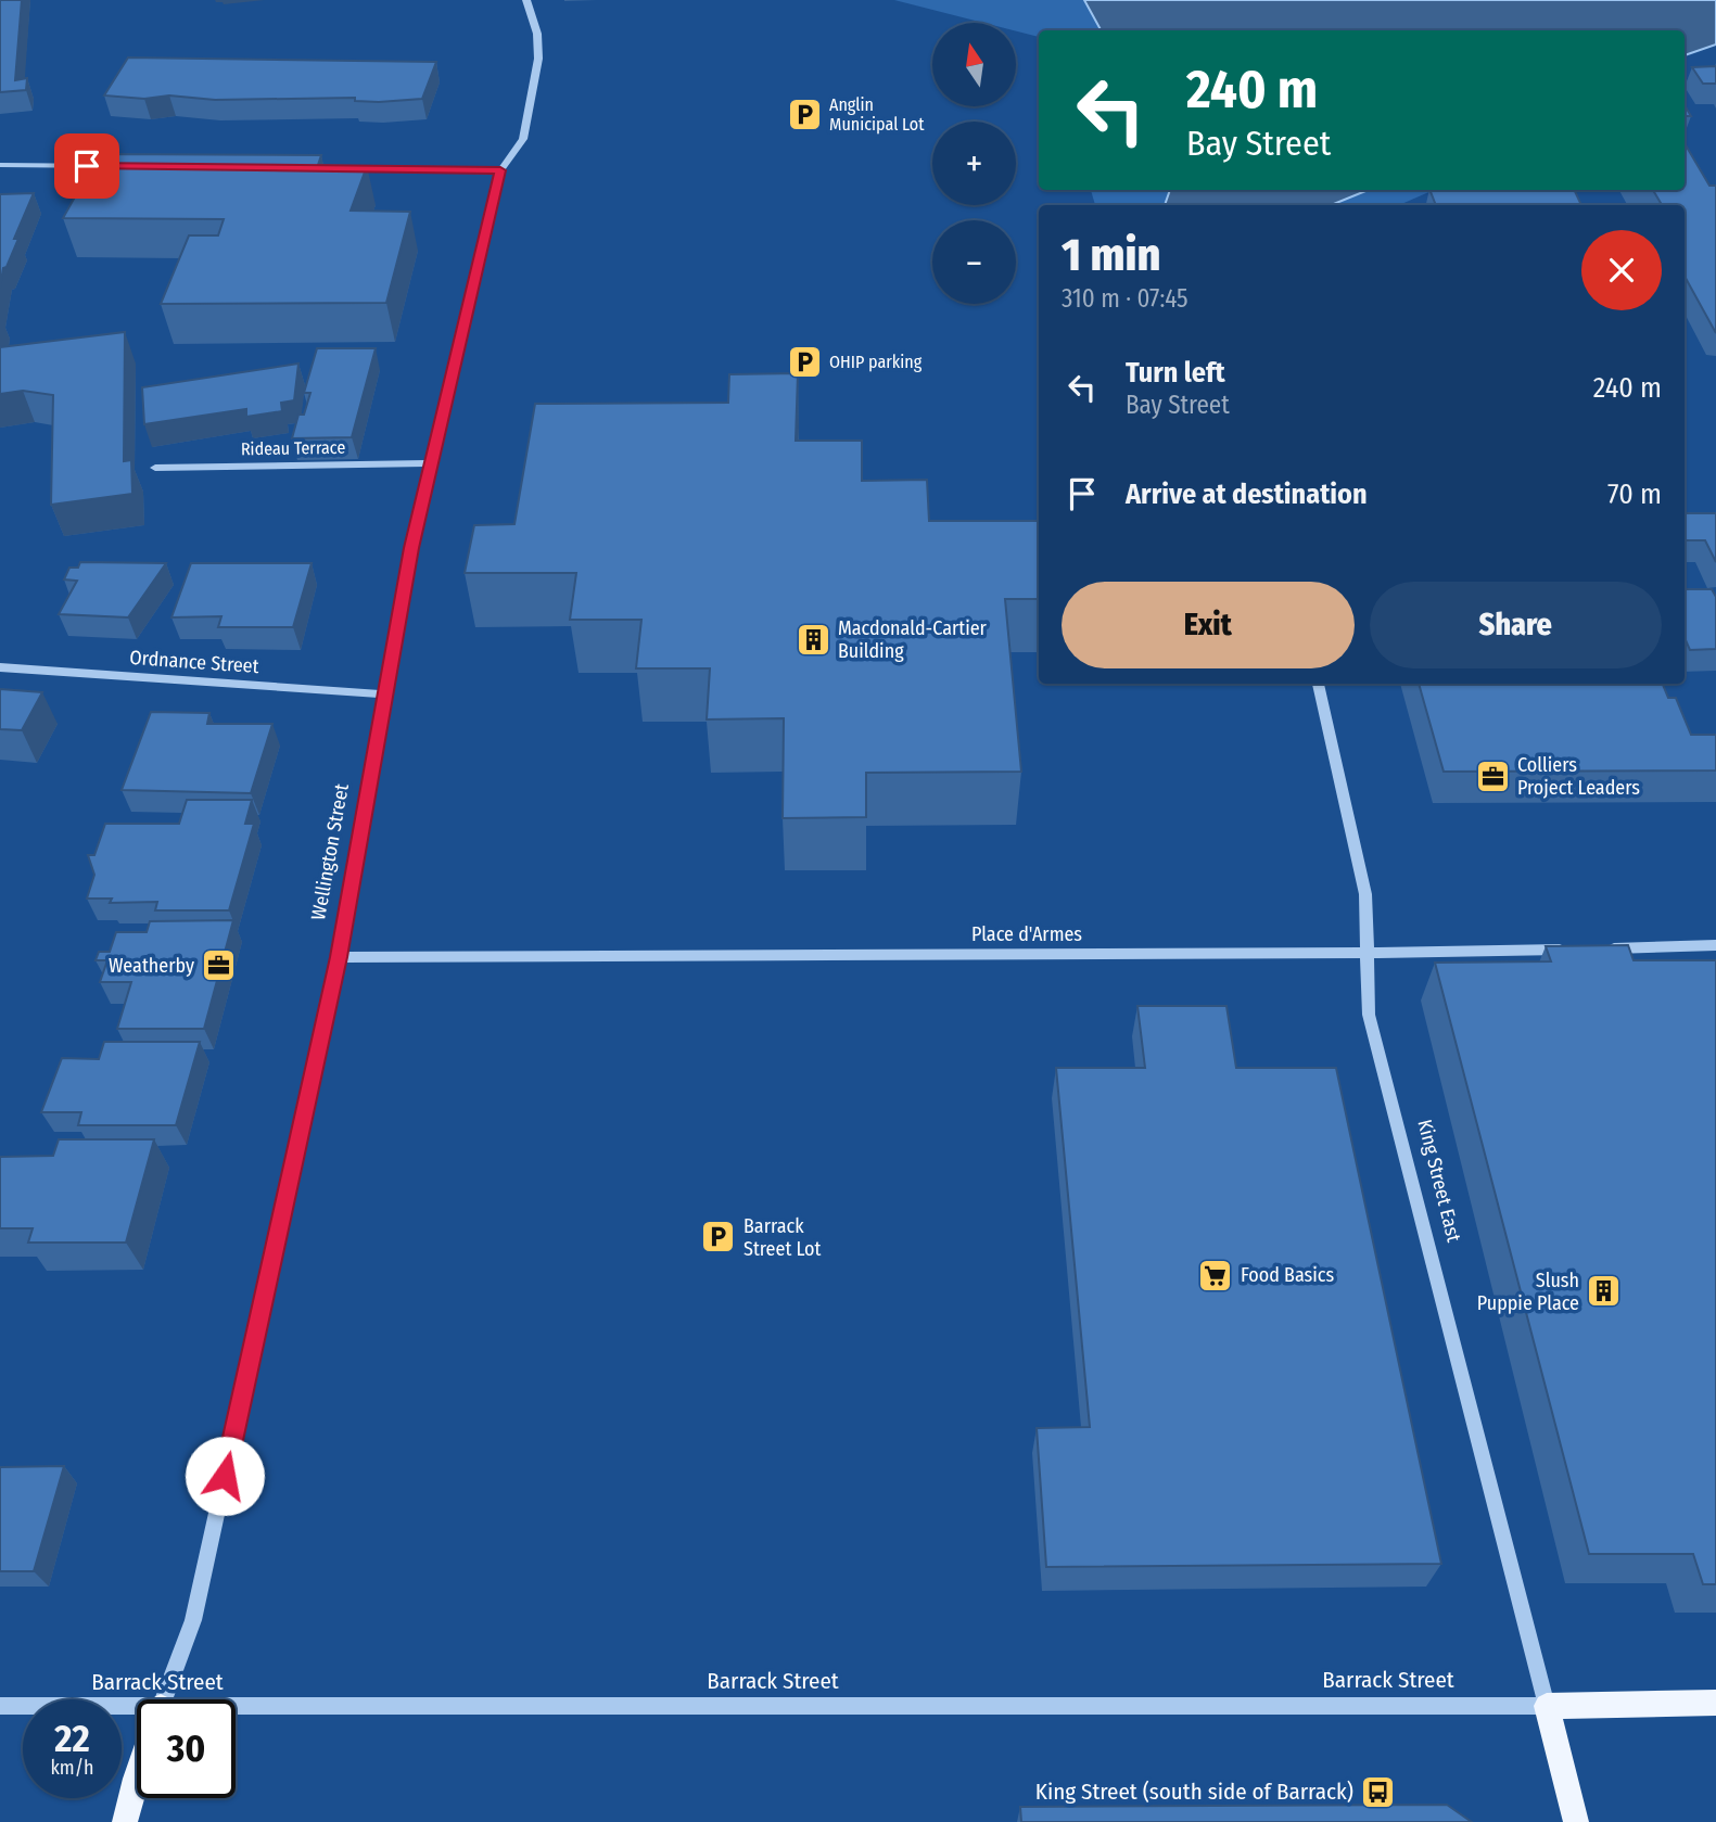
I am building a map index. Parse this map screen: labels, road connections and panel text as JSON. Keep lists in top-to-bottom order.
{
  "streets": {
    "main road": ["Wellington Street", "King Street East"],
    "street": [
      "Rideau Terrace",
      "Ordnance Street",
      "Place d'Armes",
      "Barrack Street"
    ]
  },
  "crossings": [
    ["Rideau Terrace", "Wellington Street"],
    ["Ordnance Street", "Wellington Street"],
    ["Wellington Street", "Place d'Armes"],
    ["Place d'Armes", "King Street East"],
    ["King Street East", "Barrack Street"]
  ],
  "places": {
    "parking": ["Anglin Municipal Lot", "OHIP parking", "Barrack Street Lot"],
    "building": ["Macdonald-Cartier Building", "Slush Puppie Place"],
    "office": ["Colliers Project Leaders", "Weatherby"],
    "supermarket": ["Food Basics"],
    "bus stop": ["King Street (south side of Barrack)"]
  },
  "north": "top",
  "page": {
    "map_buttons": ["+", "−"],
    "turn": ["240 m", "Bay Street"],
    "heading": ["1 min", "310 m · 07:45"],
    "list": [
      {
        "name": "Turn left",
        "note": "Bay Street",
        "value": "240 m"
      },
      {
        "name": "Arrive at destination",
        "value": "70 m"
      }
    ],
    "buttons": ["Exit", "Share"],
    "speed": "22 km/h",
    "limit": "30"
  }
}
